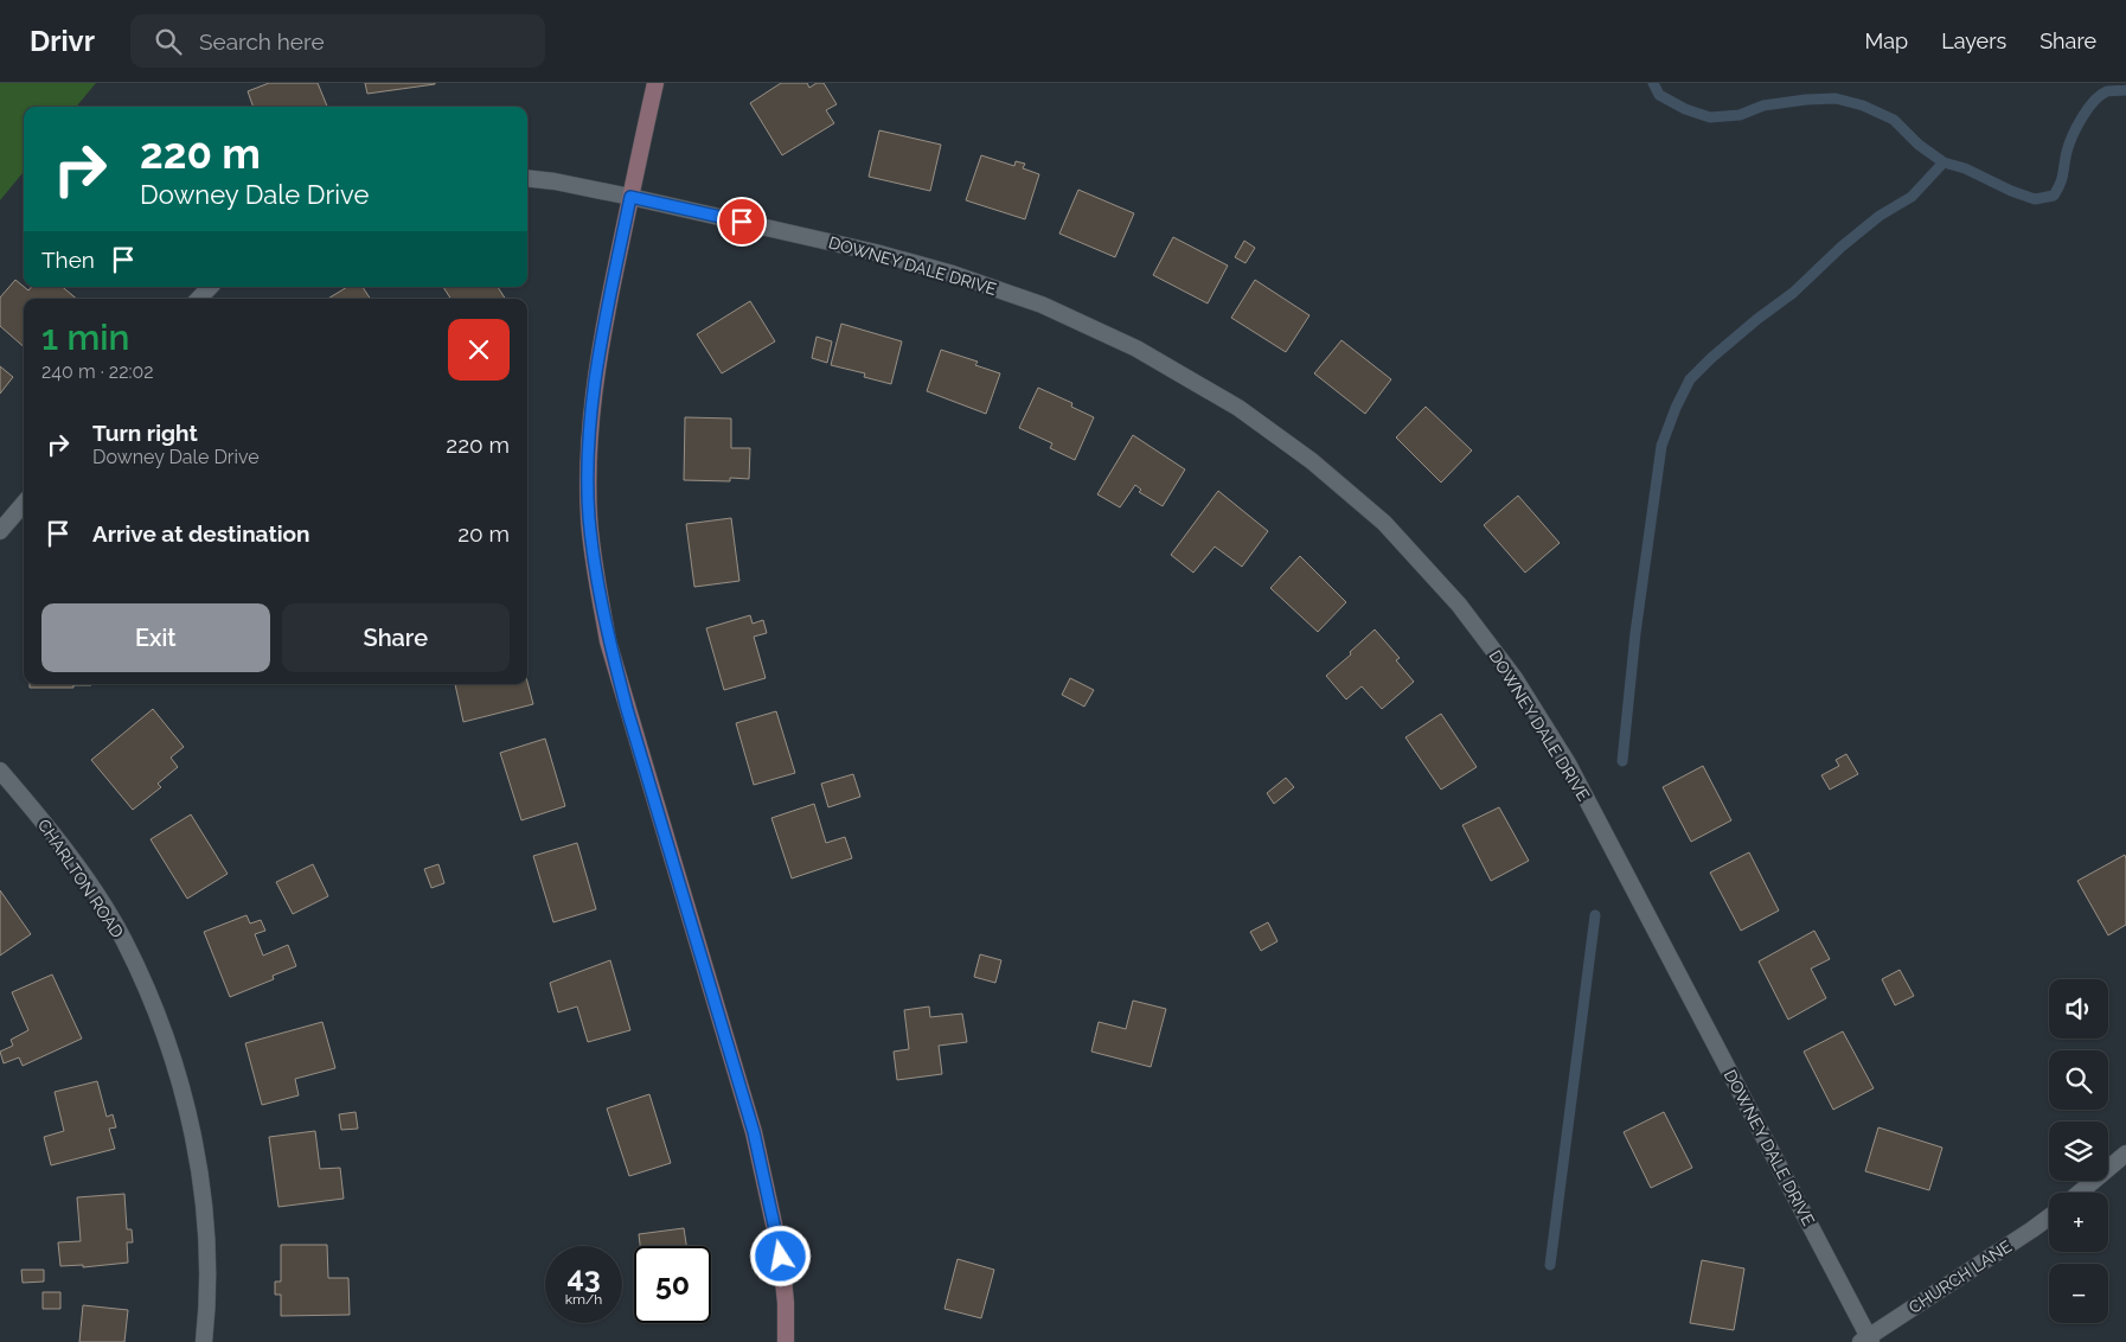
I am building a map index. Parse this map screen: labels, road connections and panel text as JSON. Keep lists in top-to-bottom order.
{
  "streets": {
    "street": ["DOWNEY DALE DRIVE", "CHARLTON ROAD", "CHURCH LANE"]
  },
  "crossings": [
    ["DOWNEY DALE DRIVE", "CHURCH LANE"]
  ],
  "page": {
    "header": "Drivr",
    "search": "Search here",
    "nav": ["Map", "Layers", "Share"],
    "turn": ["220 m", "Downey Dale Drive"],
    "then": "Then",
    "heading": ["1 min", "240 m · 22:02"],
    "list": [
      {
        "name": "Turn right",
        "note": "Downey Dale Drive",
        "value": "220 m"
      },
      {
        "name": "Arrive at destination",
        "value": "20 m"
      }
    ],
    "buttons": ["Exit", "Share"],
    "map_buttons": ["+", "−"],
    "speed": "43 km/h",
    "limit": "50"
  }
}
